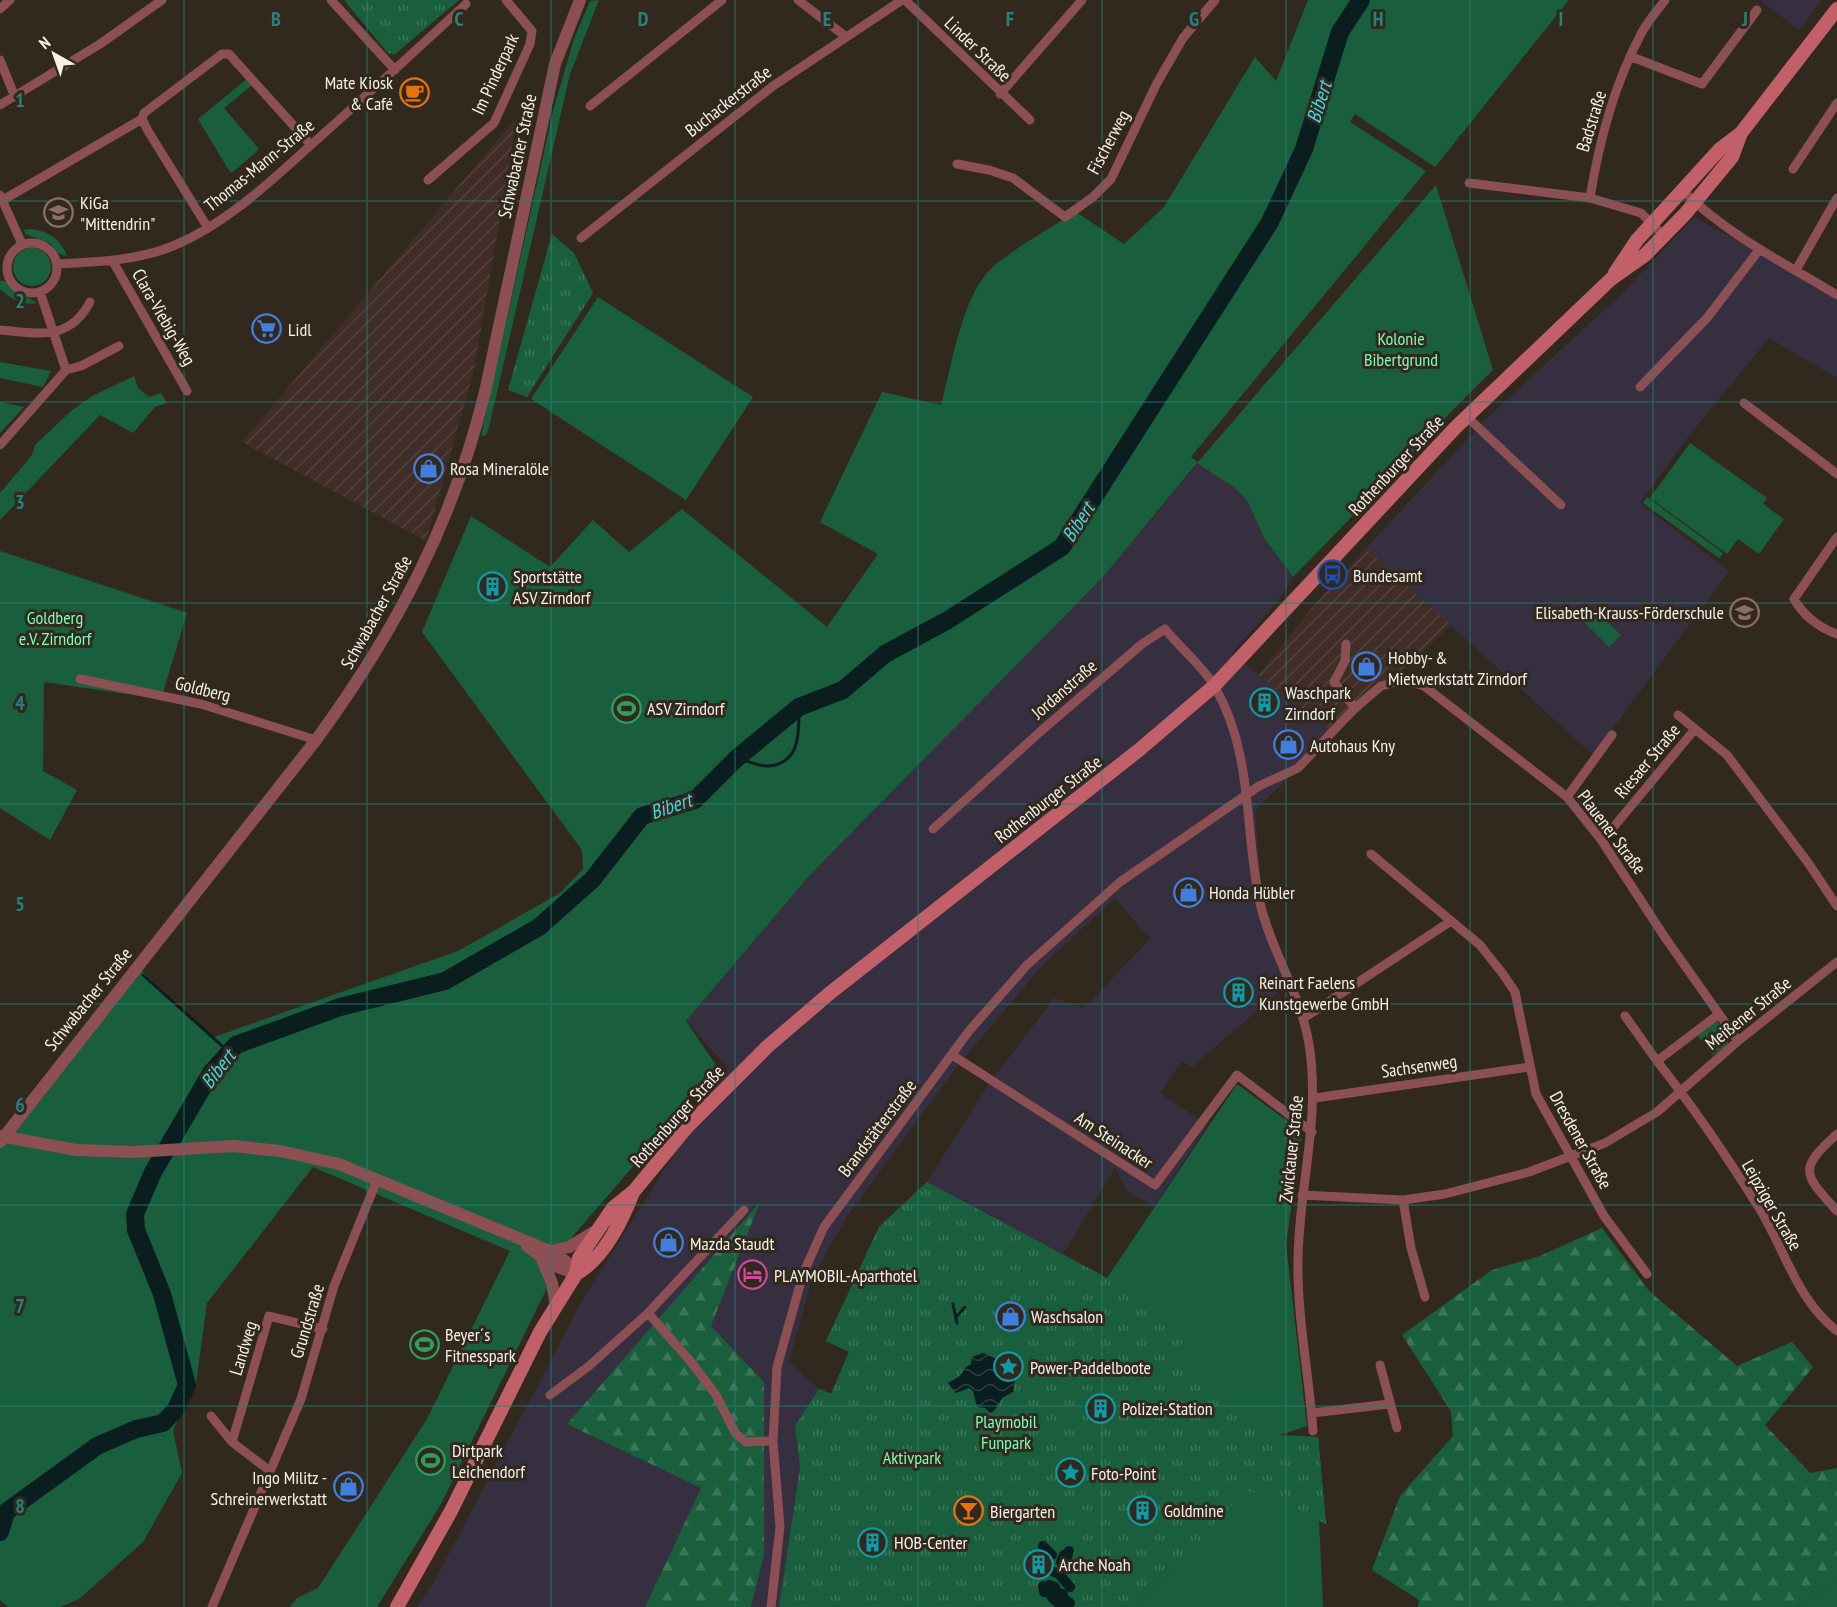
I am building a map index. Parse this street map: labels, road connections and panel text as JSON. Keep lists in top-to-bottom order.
{
  "streets": {
    "main road": ["Rothenburger Straße"],
    "street": [
      "Linder Straße",
      "Im Pinderpark",
      "Buchackerstraße",
      "Badstraße",
      "Fischerweg",
      "Schwabacher Straße",
      "Thomas-Mann-Straße",
      "Clara-Viebig-Weg",
      "Goldberg",
      "Jordanstraße",
      "Riesaer Straße",
      "Plauener Straße",
      "Meißener Straße",
      "Sachsenweg",
      "Brandstätterstraße",
      "Am Steinacker",
      "Dresdener Straße",
      "Zwickauer Straße",
      "Leipziger Straße",
      "Grundstraße",
      "Landweg"
    ]
  },
  "crossings": [
    ["Linder Straße", "Buchackerstraße"],
    ["Schwabacher Straße", "Goldberg"],
    ["Thomas-Mann-Straße", "Clara-Viebig-Weg"],
    ["Rothenburger Straße", "Jordanstraße"],
    ["Rothenburger Straße", "Zwickauer Straße"],
    ["Jordanstraße", "Zwickauer Straße"],
    ["Riesaer Straße", "Plauener Straße"],
    ["Plauener Straße", "Meißener Straße"],
    ["Plauener Straße", "Brandstätterstraße"],
    ["Plauener Straße", "Zwickauer Straße"],
    ["Meißener Straße", "Dresdener Straße"],
    ["Meißener Straße", "Zwickauer Straße"],
    ["Meißener Straße", "Leipziger Straße"],
    ["Sachsenweg", "Dresdener Straße"],
    ["Sachsenweg", "Zwickauer Straße"],
    ["Brandstätterstraße", "Am Steinacker"],
    ["Brandstätterstraße", "Zwickauer Straße"],
    ["Am Steinacker", "Zwickauer Straße"],
    ["Grundstraße", "Landweg"]
  ],
  "water": ["Bibert"],
  "parks": [
    "Kolonie Bibertgrund",
    "Goldberg e.V. Zirndorf",
    "Playmobil Funpark",
    "Aktivpark"
  ],
  "places": {
    "cafe": ["Mate Kiosk & Café"],
    "school or university": ["KiGa \"Mittendrin\"", "Elisabeth-Krauss-Förderschule"],
    "supermarket": ["Lidl"],
    "shop": [
      "Rosa Mineralöle",
      "Hobby- & Mietwerkstatt Zirndorf",
      "Autohaus Kny",
      "Honda Hübler",
      "Mazda Staudt",
      "Waschsalon",
      "Ingo Militz - Schreinerwerkstatt"
    ],
    "bus stop": ["Bundesamt"],
    "building": [
      "Sportstätte ASV Zirndorf",
      "Waschpark Zirndorf",
      "Reinart Faelens Kunstgewerbe GmbH",
      "Polizei-Station",
      "Goldmine",
      "HOB-Center",
      "Arche Noah"
    ],
    "sports": ["ASV Zirndorf", "Beyer´s Fitnesspark", "Dirtpark Leichendorf"],
    "hotel": ["PLAYMOBIL-Aparthotel"],
    "place": ["Power-Paddelboote", "Foto-Point"],
    "bar": ["Biergarten"]
  },
  "north": "top left",
  "grid": {
    "columns": [
      "B",
      "C",
      "D",
      "E",
      "F",
      "G",
      "H",
      "I",
      "J"
    ],
    "rows": [
      "1",
      "2",
      "3",
      "4",
      "5",
      "6",
      "7",
      "8"
    ]
  }
}
